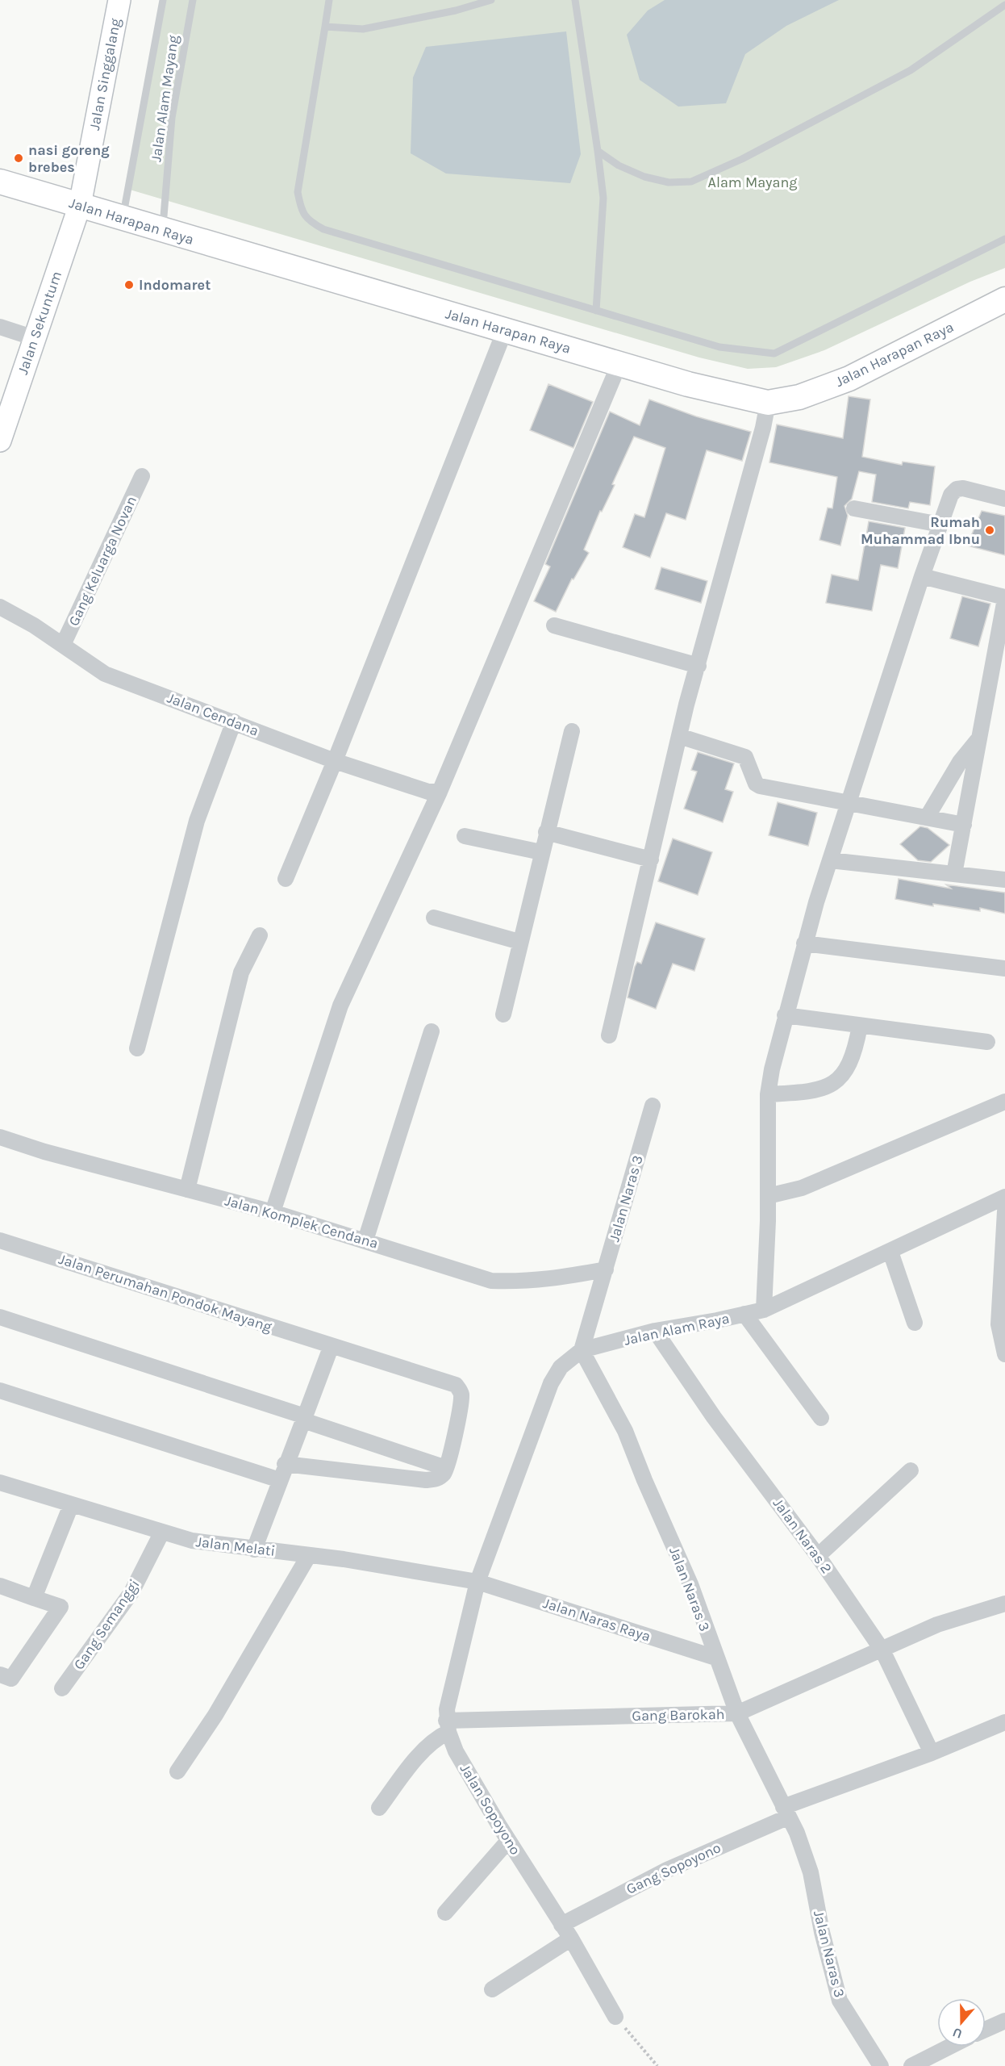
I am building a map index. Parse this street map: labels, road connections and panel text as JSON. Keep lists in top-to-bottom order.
{
  "streets": {
    "main road": ["Jalan Harapan Raya"],
    "street": [
      "Jalan Singgalang",
      "Jalan Sekuntum",
      "Gang Keluarga Novan",
      "Jalan Cendana",
      "Jalan Naras 3",
      "Jalan Komplek Cendana",
      "Jalan Perumahan Pondok Mayang",
      "Jalan Alam Raya",
      "Jalan Naras 2",
      "Jalan Melati",
      "Jalan Naras Raya",
      "Gang Semanggi",
      "Gang Barokah",
      "Jalan Sopoyono",
      "Gang Sopoyono"
    ],
    "lane": ["Jalan Alam Mayang"]
  },
  "crossings": [
    ["Jalan Singgalang", "Jalan Harapan Raya"],
    ["Jalan Singgalang", "Jalan Sekuntum"],
    ["Jalan Alam Mayang", "Jalan Harapan Raya"],
    ["Jalan Harapan Raya", "Jalan Sekuntum"],
    ["Gang Keluarga Novan", "Jalan Cendana"],
    ["Jalan Naras 3", "Jalan Komplek Cendana"],
    ["Jalan Naras 3", "Jalan Alam Raya"],
    ["Jalan Naras 3", "Jalan Naras Raya"],
    ["Jalan Naras 3", "Gang Barokah"],
    ["Jalan Naras 3", "Gang Sopoyono"],
    ["Jalan Alam Raya", "Jalan Naras 2"],
    ["Jalan Alam Raya", "Jalan Melati"],
    ["Jalan Alam Raya", "Jalan Naras Raya"],
    ["Jalan Naras 2", "Gang Barokah"],
    ["Jalan Naras 2", "Gang Sopoyono"],
    ["Jalan Melati", "Jalan Naras Raya"],
    ["Jalan Melati", "Gang Semanggi"],
    ["Gang Barokah", "Jalan Sopoyono"],
    ["Jalan Sopoyono", "Gang Sopoyono"]
  ],
  "parks": ["Alam Mayang"],
  "places": ["nasi goreng brebes", "Indomaret", "Rumah Muhammad Ibnu"],
  "north": "bottom"
}
